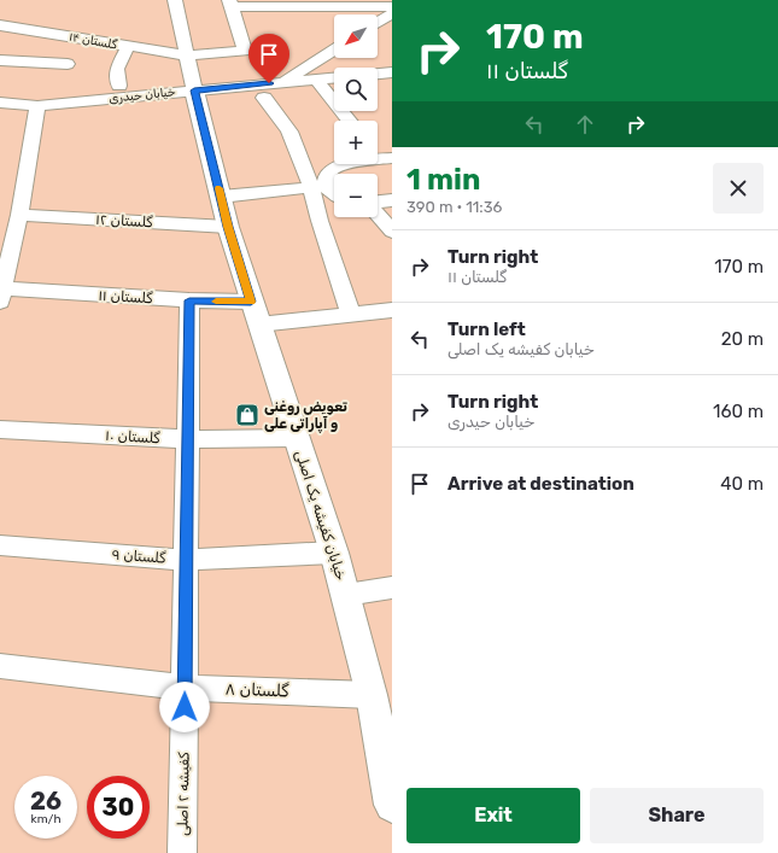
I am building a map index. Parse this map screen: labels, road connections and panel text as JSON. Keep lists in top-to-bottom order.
{
  "streets": {
    "main road": ["خیابان کفیشه یک اصلی"],
    "street": [
      "گلستان ۱۴",
      "خیابان حیدری",
      "گلستان ۱۲",
      "گلستان ۱۱",
      "گلستان ۱۰",
      "گلستان ۹",
      "گلستان ۸",
      "کفیشه ۲ اصلی"
    ]
  },
  "crossings": [
    ["خیابان حیدری", "خیابان کفیشه یک اصلی"],
    ["گلستان ۱۲", "خیابان کفیشه یک اصلی"],
    ["گلستان ۱۱", "خیابان کفیشه یک اصلی"],
    ["گلستان ۱۱", "کفیشه ۲ اصلی"],
    ["گلستان ۱۰", "خیابان کفیشه یک اصلی"],
    ["گلستان ۱۰", "کفیشه ۲ اصلی"],
    ["خیابان کفیشه یک اصلی", "گلستان ۹"],
    ["خیابان کفیشه یک اصلی", "گلستان ۸"],
    ["گلستان ۹", "کفیشه ۲ اصلی"],
    ["گلستان ۸", "کفیشه ۲ اصلی"]
  ],
  "places": {
    "shop": ["تعویض روغنی و آپاراتی علی"]
  },
  "north": "bottom left",
  "page": {
    "turn": ["170 m", "گلستان ۱۱"],
    "map_buttons": ["+", "−"],
    "heading": ["1 min", "390 m · 11:36"],
    "list": [
      {
        "name": "Turn right",
        "note": "گلستان ۱۱",
        "value": "170 m"
      },
      {
        "name": "Turn left",
        "note": "خیابان کفیشه یک اصلی",
        "value": "20 m"
      },
      {
        "name": "Turn right",
        "note": "خیابان حیدری",
        "value": "160 m"
      },
      {
        "name": "Arrive at destination",
        "value": "40 m"
      }
    ],
    "speed": "26 km/h",
    "limit": "30",
    "buttons": ["Exit", "Share"]
  }
}
